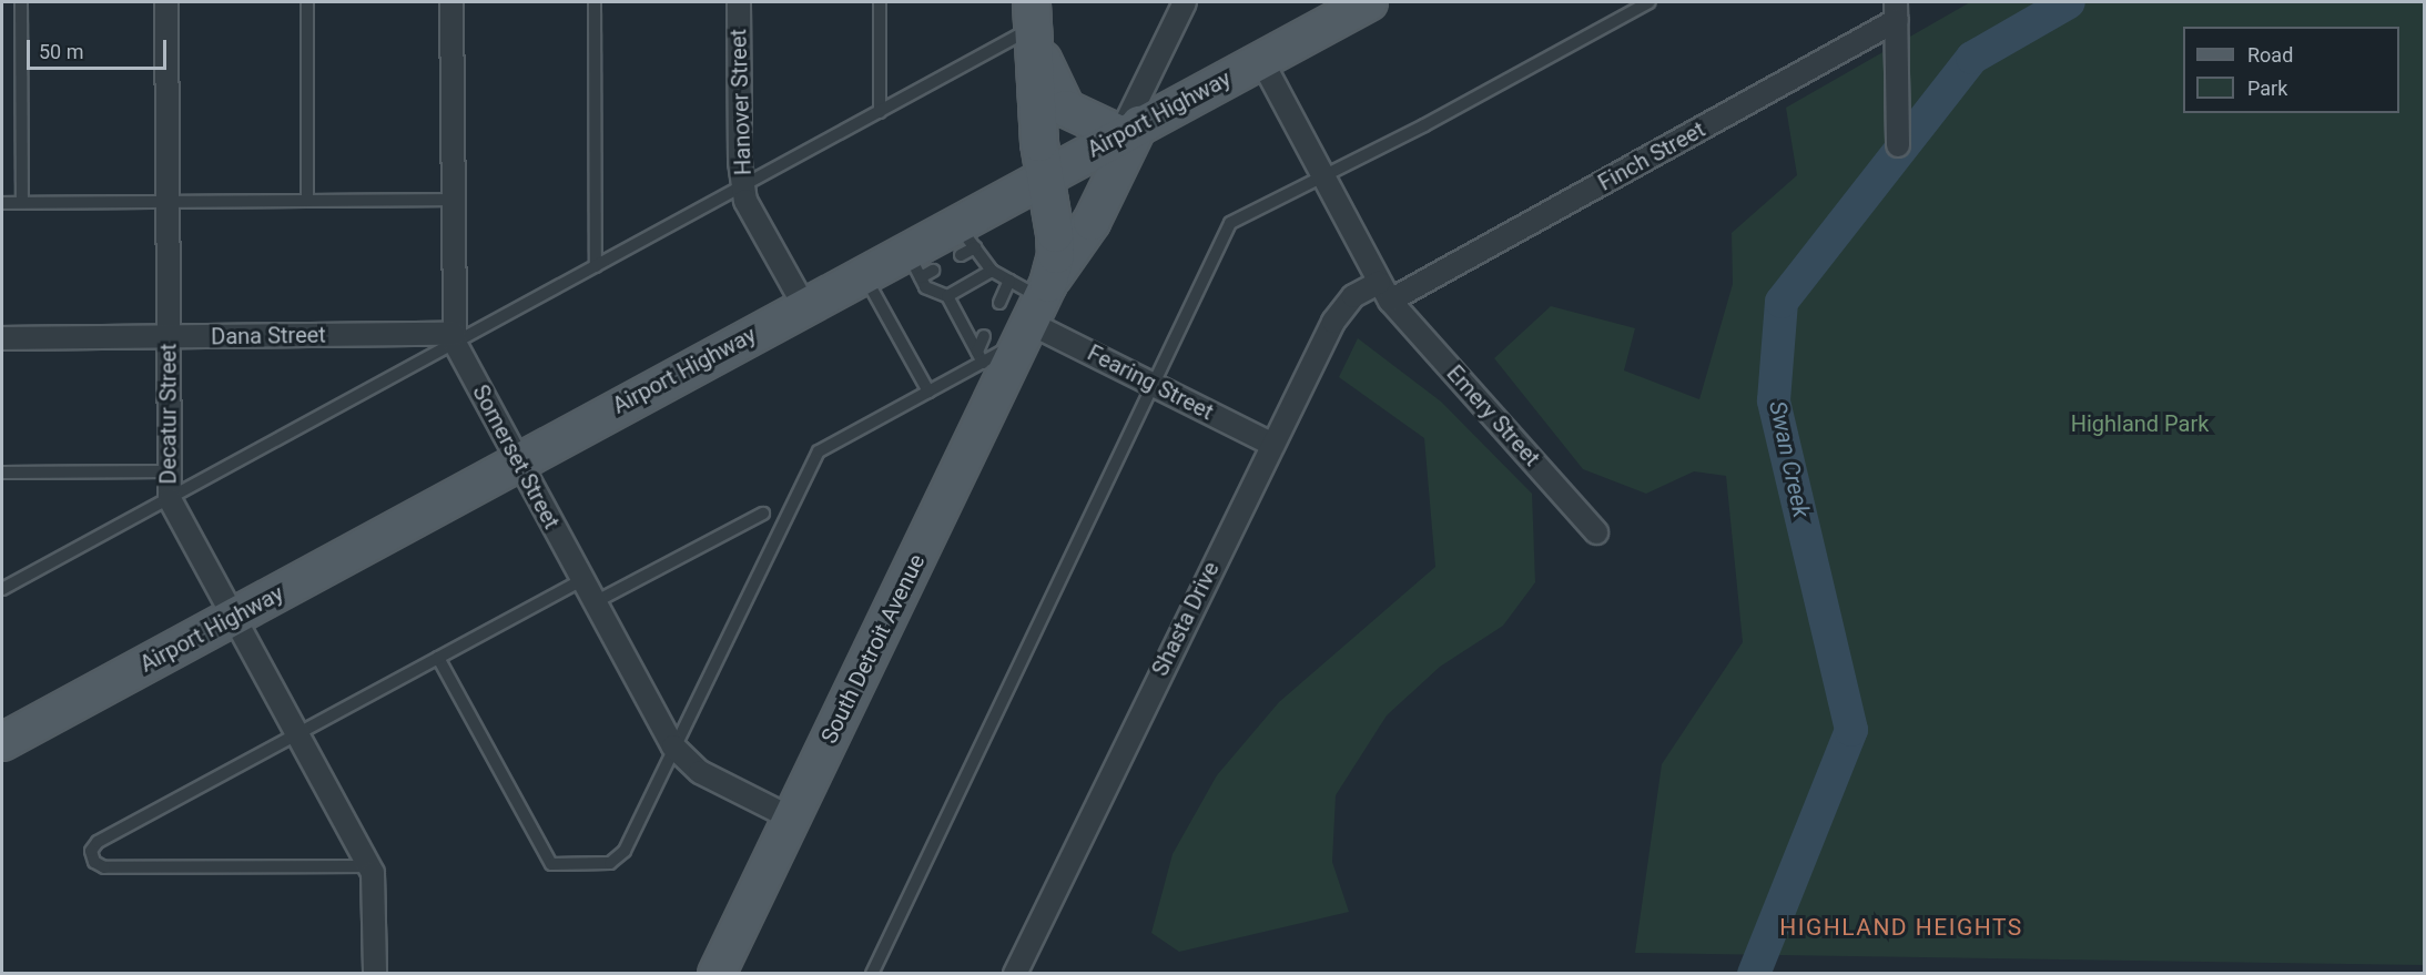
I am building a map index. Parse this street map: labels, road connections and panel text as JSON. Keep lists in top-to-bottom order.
{
  "streets": {
    "main road": ["Airport Highway", "South Detroit Avenue"],
    "street": [
      "Hanover Street",
      "Finch Street",
      "Dana Street",
      "Fearing Street",
      "Decatur Street",
      "Emery Street",
      "Somerset Street",
      "Shasta Drive"
    ]
  },
  "crossings": [
    ["Hanover Street", "Airport Highway"],
    ["Airport Highway", "Decatur Street"],
    ["Airport Highway", "Somerset Street"],
    ["Finch Street", "Emery Street"],
    ["Finch Street", "Shasta Drive"],
    ["Dana Street", "Decatur Street"],
    ["Dana Street", "Somerset Street"],
    ["Fearing Street", "Shasta Drive"],
    ["Fearing Street", "South Detroit Avenue"],
    ["Emery Street", "Shasta Drive"],
    ["Somerset Street", "South Detroit Avenue"]
  ],
  "districts": ["HIGHLAND HEIGHTS"],
  "water": ["Swan Creek"],
  "parks": ["Highland Park"],
  "legend": ["Road", "Park"],
  "scale_bar": "50 m"
}
